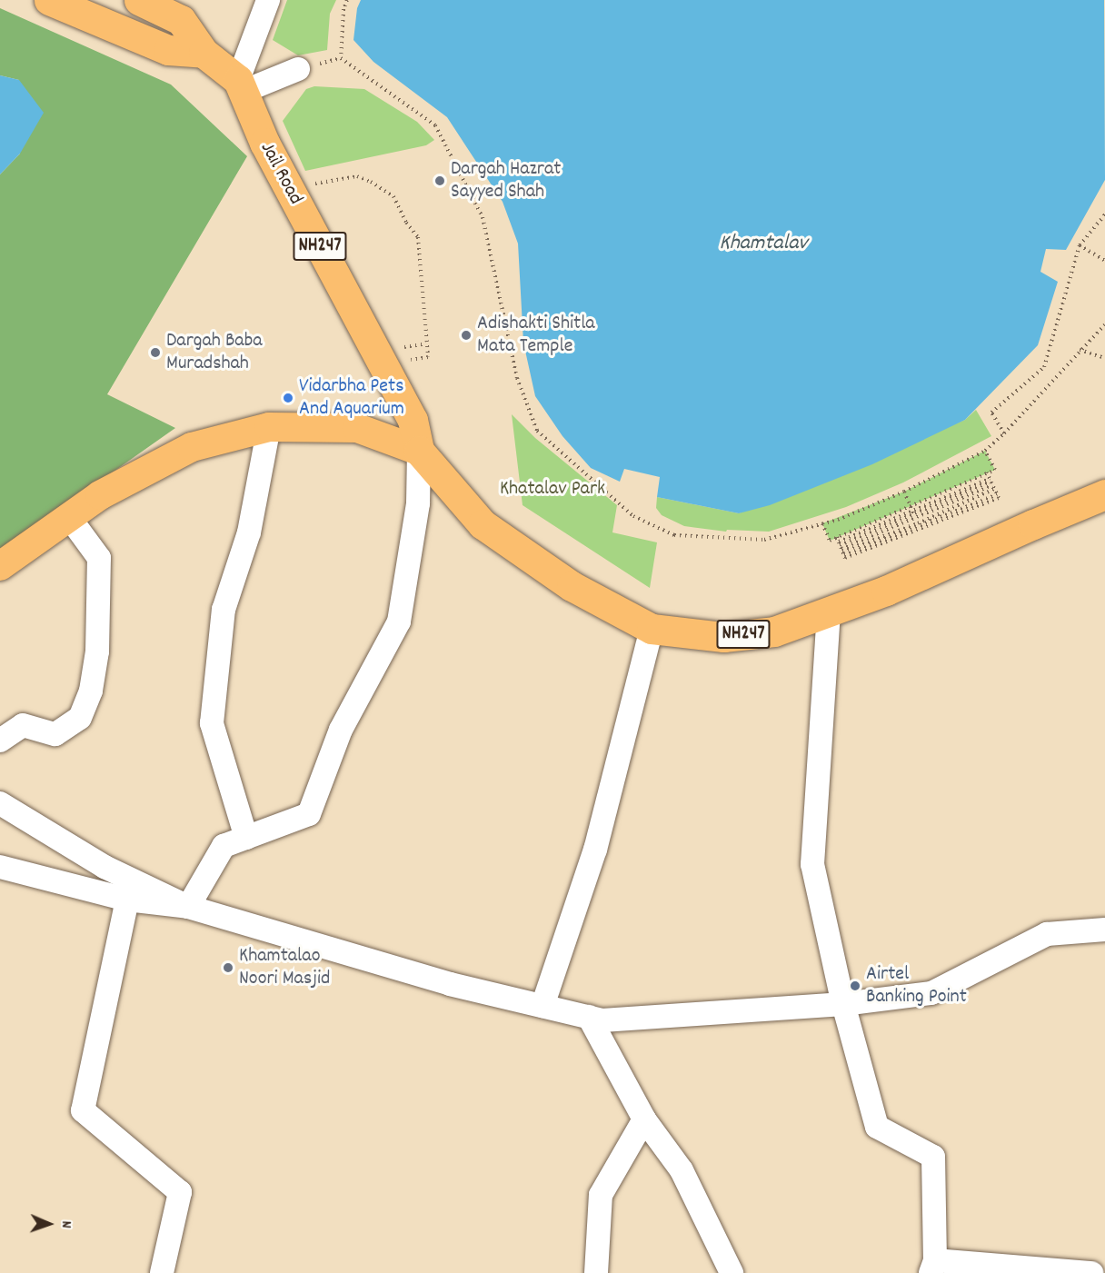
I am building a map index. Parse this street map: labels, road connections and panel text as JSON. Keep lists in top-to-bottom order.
{
  "streets": {
    "highway": ["Jail Road", "NH247"]
  },
  "crossings": [
    ["Jail Road", "NH247"]
  ],
  "water": ["Khamtalav"],
  "parks": ["Khatalav Park"],
  "places": [
    "Dargah Hazrat Sayyed Shah",
    "Adishakti Shitla Mata Temple",
    "Dargah Baba Muradshah",
    "Vidarbha Pets And Aquarium",
    "Khamtalao Noori Masjid",
    "Airtel Banking Point"
  ],
  "north": "right"
}
